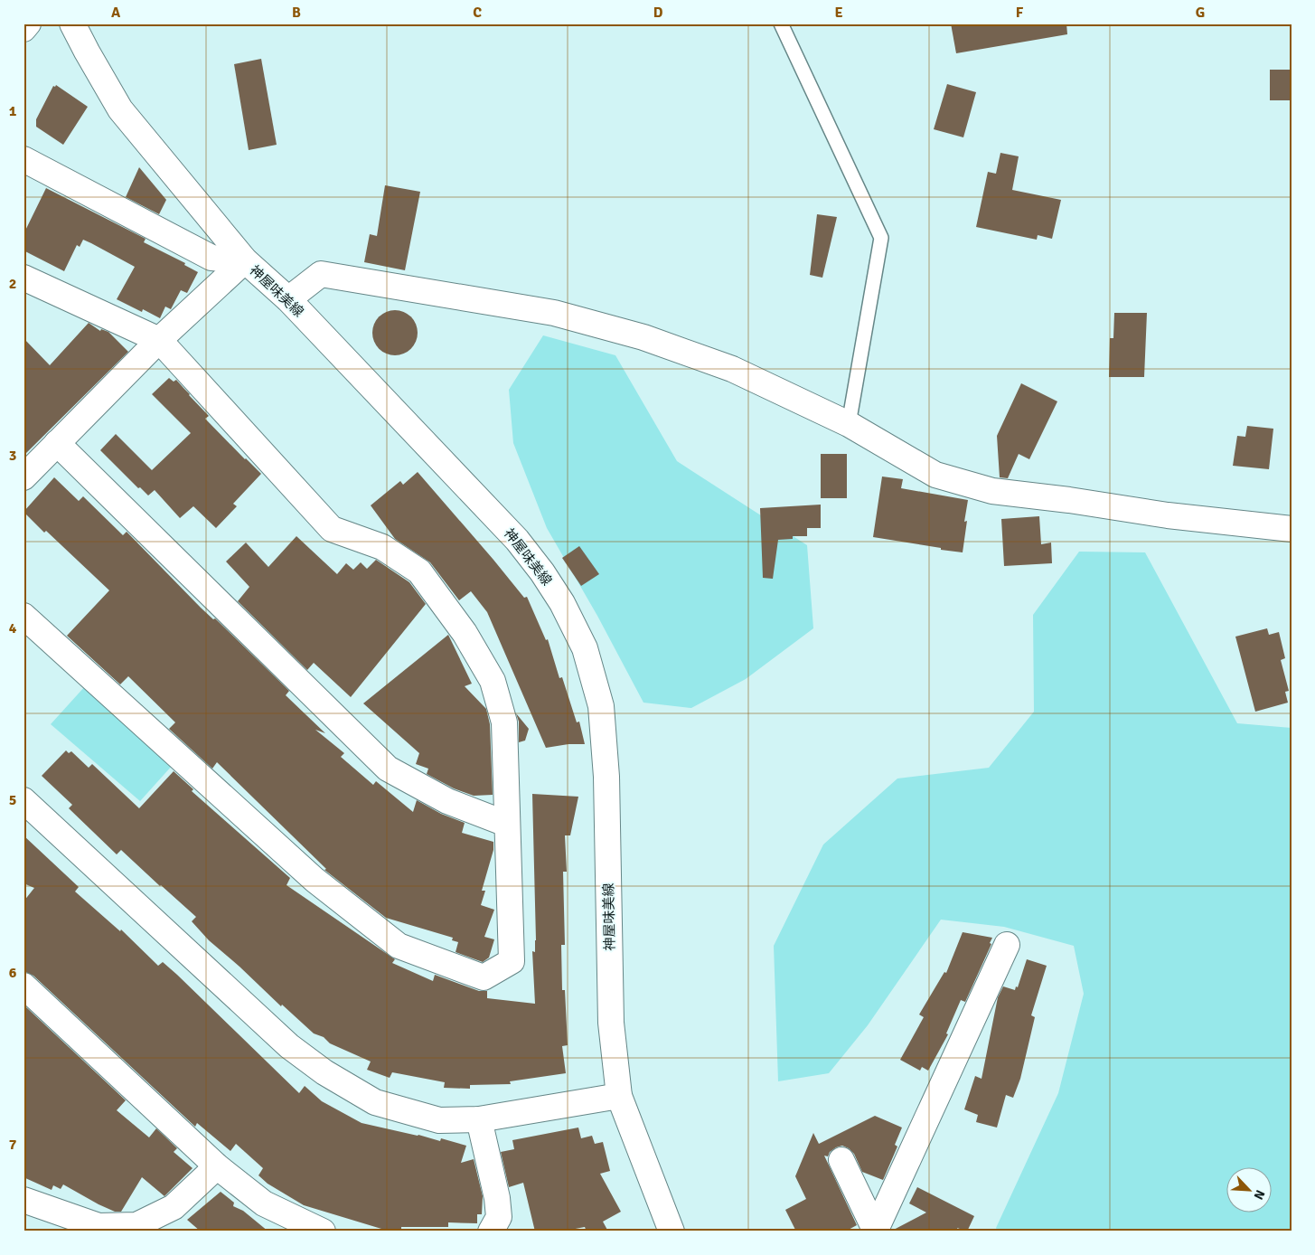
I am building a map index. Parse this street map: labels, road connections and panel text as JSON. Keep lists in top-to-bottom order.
{
  "streets": {
    "street": ["神屋味美線"]
  },
  "north": "bottom right",
  "grid": {
    "columns": [
      "A",
      "B",
      "C",
      "D",
      "E",
      "F",
      "G"
    ],
    "rows": [
      "1",
      "2",
      "3",
      "4",
      "5",
      "6",
      "7"
    ]
  }
}
